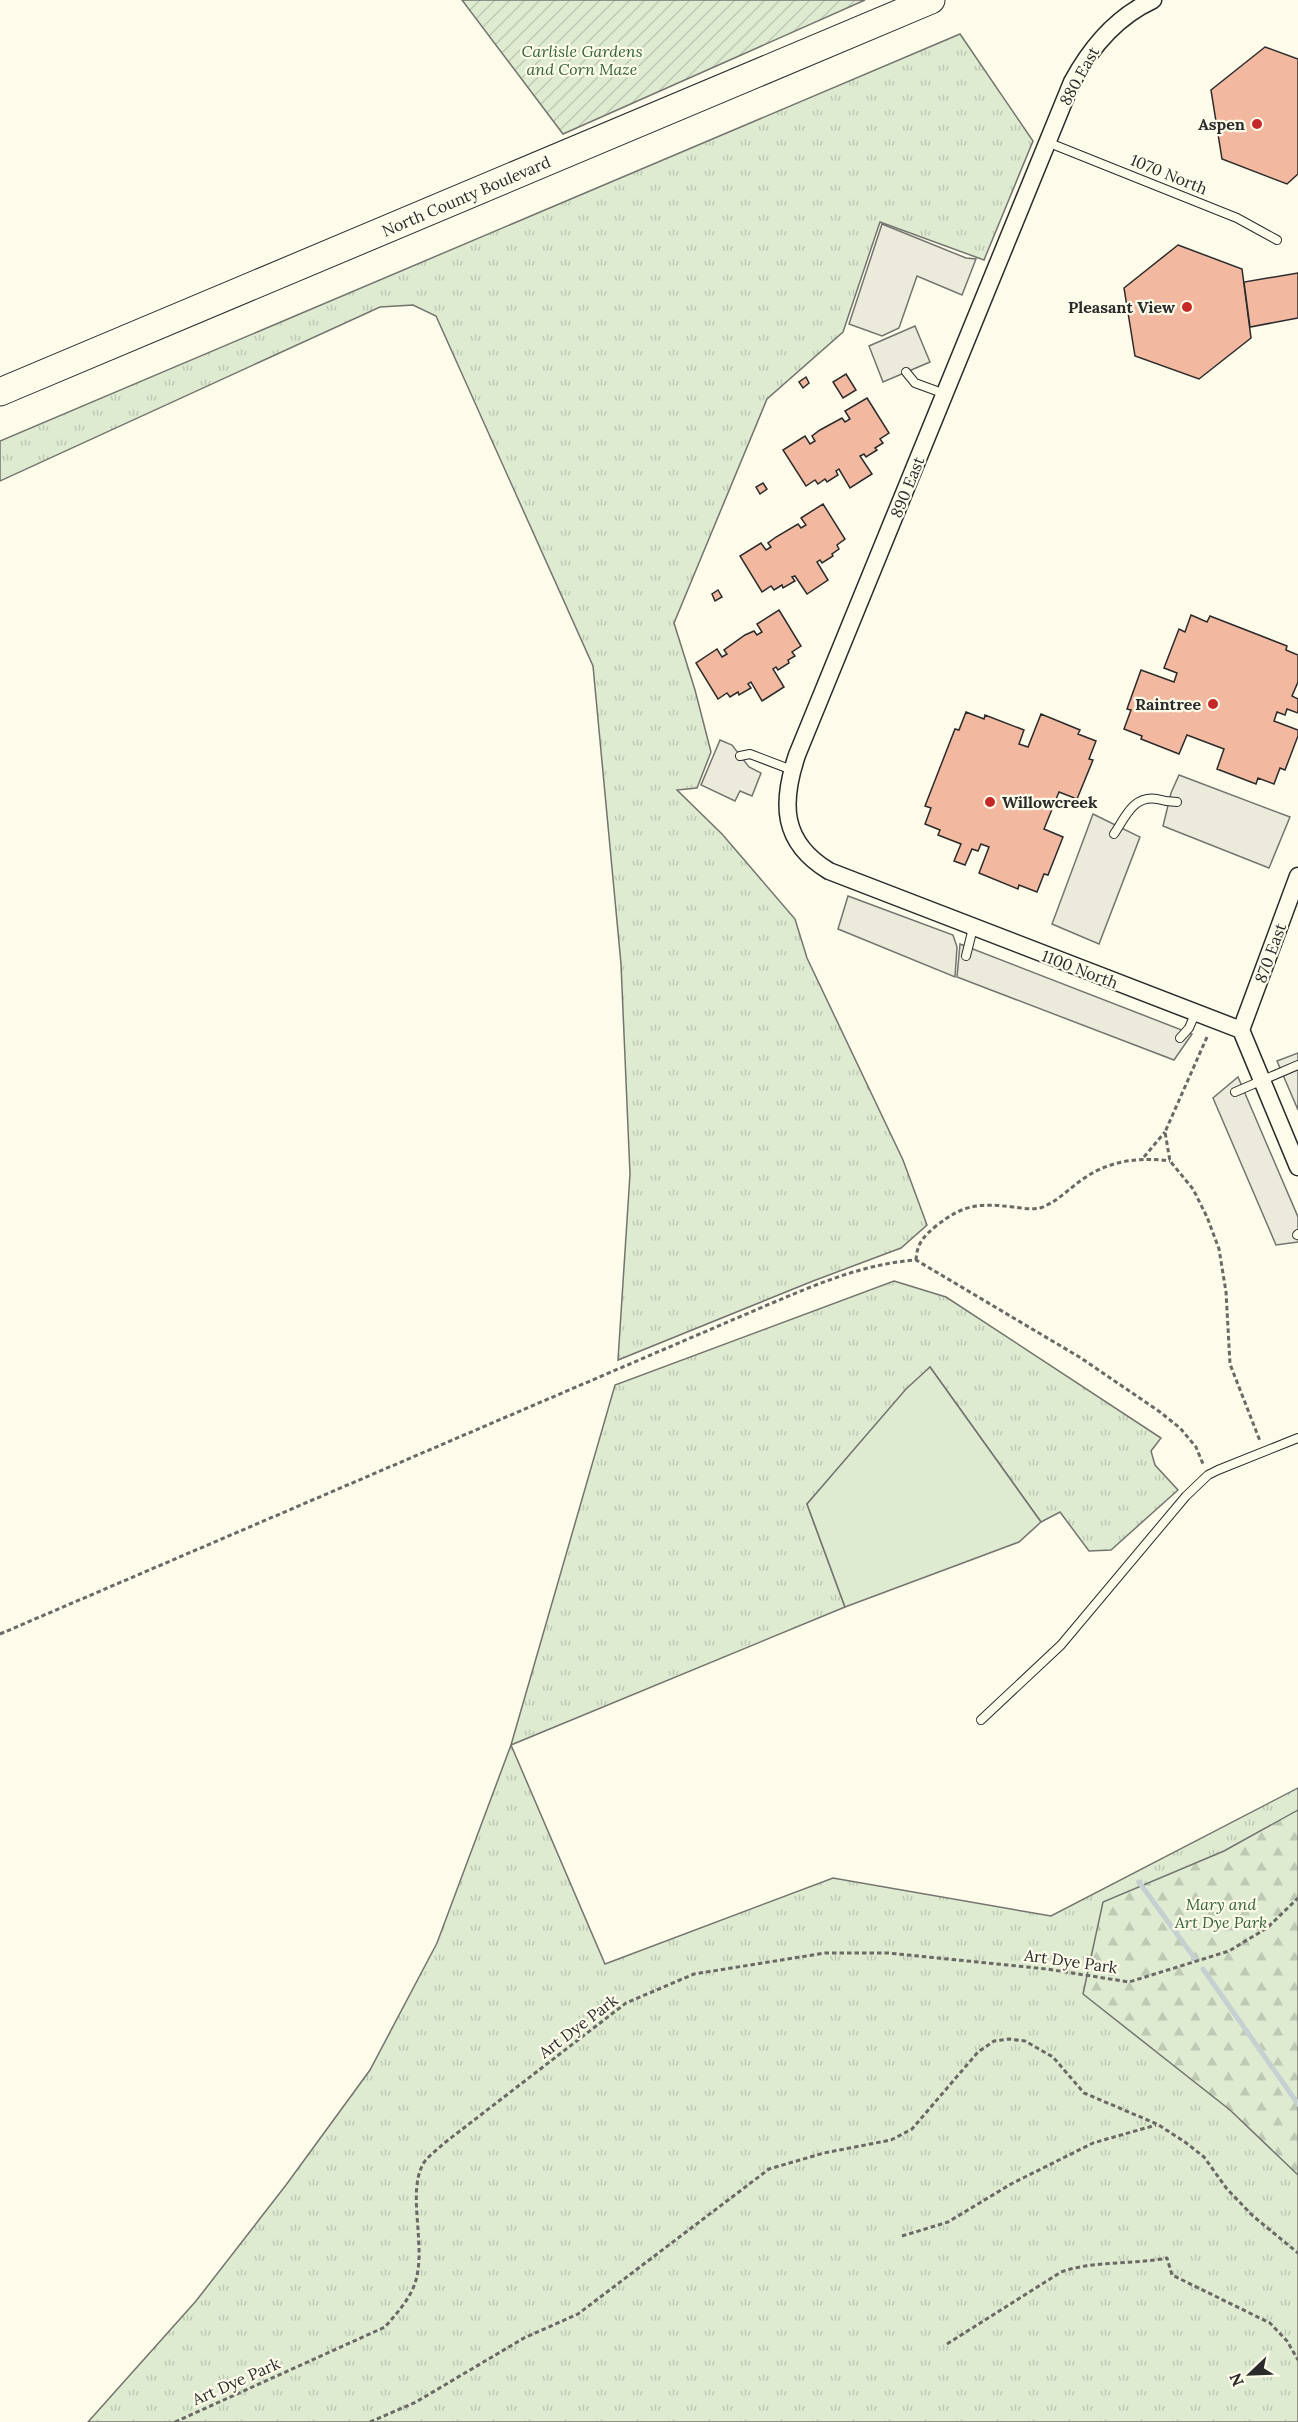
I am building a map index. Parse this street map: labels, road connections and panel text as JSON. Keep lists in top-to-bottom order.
{
  "streets": {
    "main road": ["North County Boulevard"],
    "street": [
      "880 East",
      "890 East",
      "870 East",
      "1100 North"
    ],
    "lane": ["1070 North"],
    "path": ["Art Dye Park"]
  },
  "crossings": [
    ["880 East", "1070 North"],
    ["880 East", "890 East"],
    ["1070 North", "890 East"],
    ["890 East", "1100 North"],
    ["870 East", "1100 North"]
  ],
  "parks": ["Carlisle Gardens and Corn Maze", "Mary and Art Dye Park"],
  "places": [
    "Aspen",
    "Pleasant View",
    "Raintree",
    "Willowcreek"
  ],
  "north": "bottom left"
}
